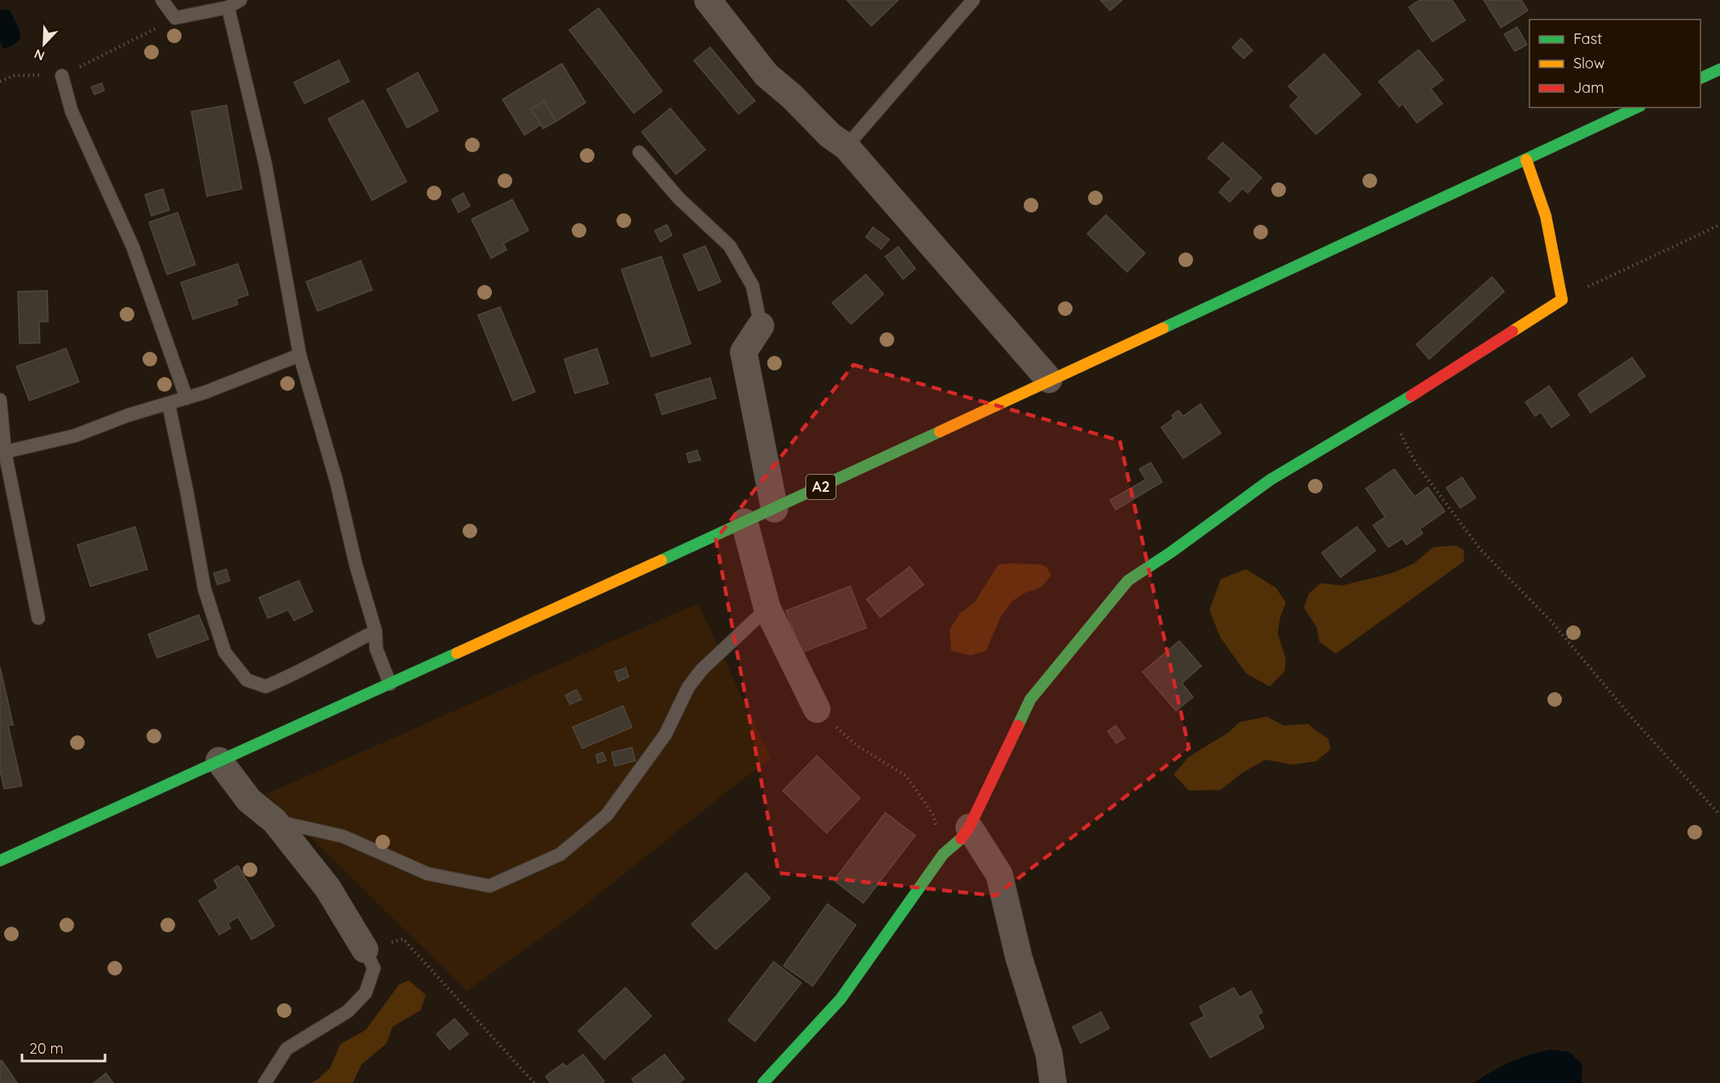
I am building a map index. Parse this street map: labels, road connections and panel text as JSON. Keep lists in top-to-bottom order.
{
  "streets": {
    "main road": ["A2"]
  },
  "legend": ["Fast", "Slow", "Jam"],
  "scale_bar": "20 m",
  "north": "bottom left"
}
